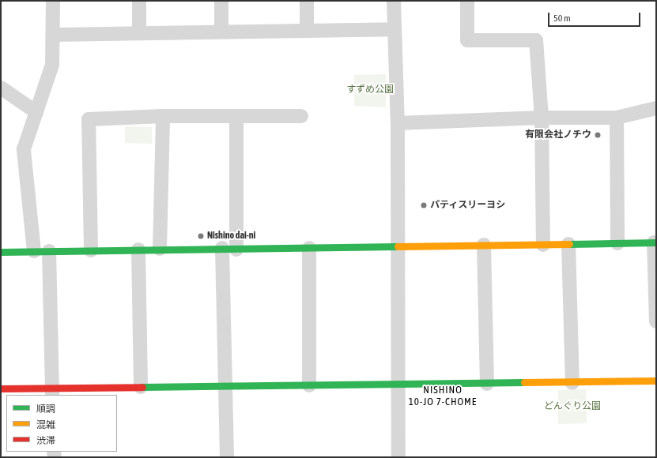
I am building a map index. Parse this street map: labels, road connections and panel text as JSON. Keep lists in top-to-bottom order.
{
  "districts": ["NISHINO 10-JO 7-CHOME"],
  "parks": ["すずめ公園", "どんぐり公園"],
  "places": ["有限会社ノチウ", "パティスリーヨシ", "Nishino dai-ni"],
  "legend": ["順調", "混雑", "渋滞"],
  "scale_bar": "50 m"
}
